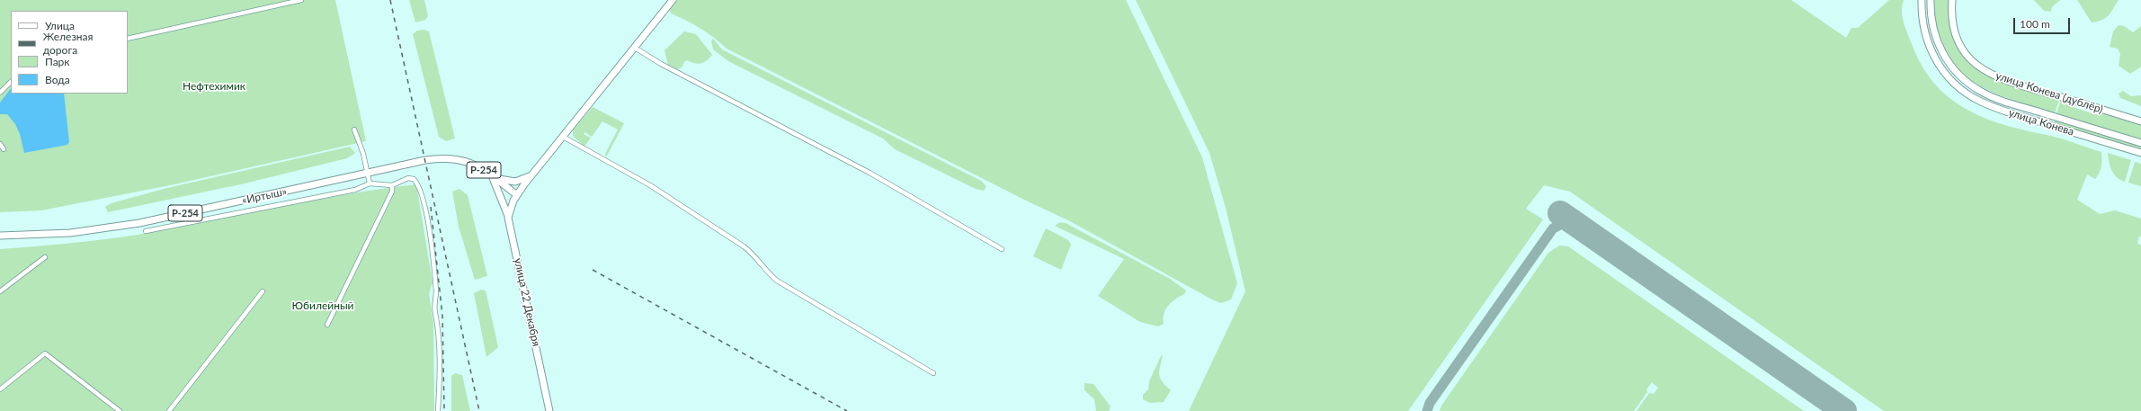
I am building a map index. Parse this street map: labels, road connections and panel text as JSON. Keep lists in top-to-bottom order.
{
  "streets": {
    "main road": [
      "улица Конева (дублёр)",
      "улица Конева",
      "Р-254",
      "«Иртыш»",
      "улица 22 Декабря"
    ]
  },
  "crossings": [
    ["«Иртыш»", "улица 22 Декабря"]
  ],
  "parks": ["Нефтехимик", "Юбилейный"],
  "legend": [
    "Улица",
    "Железная дорога",
    "Парк",
    "Вода"
  ],
  "scale_bar": "100 m"
}
